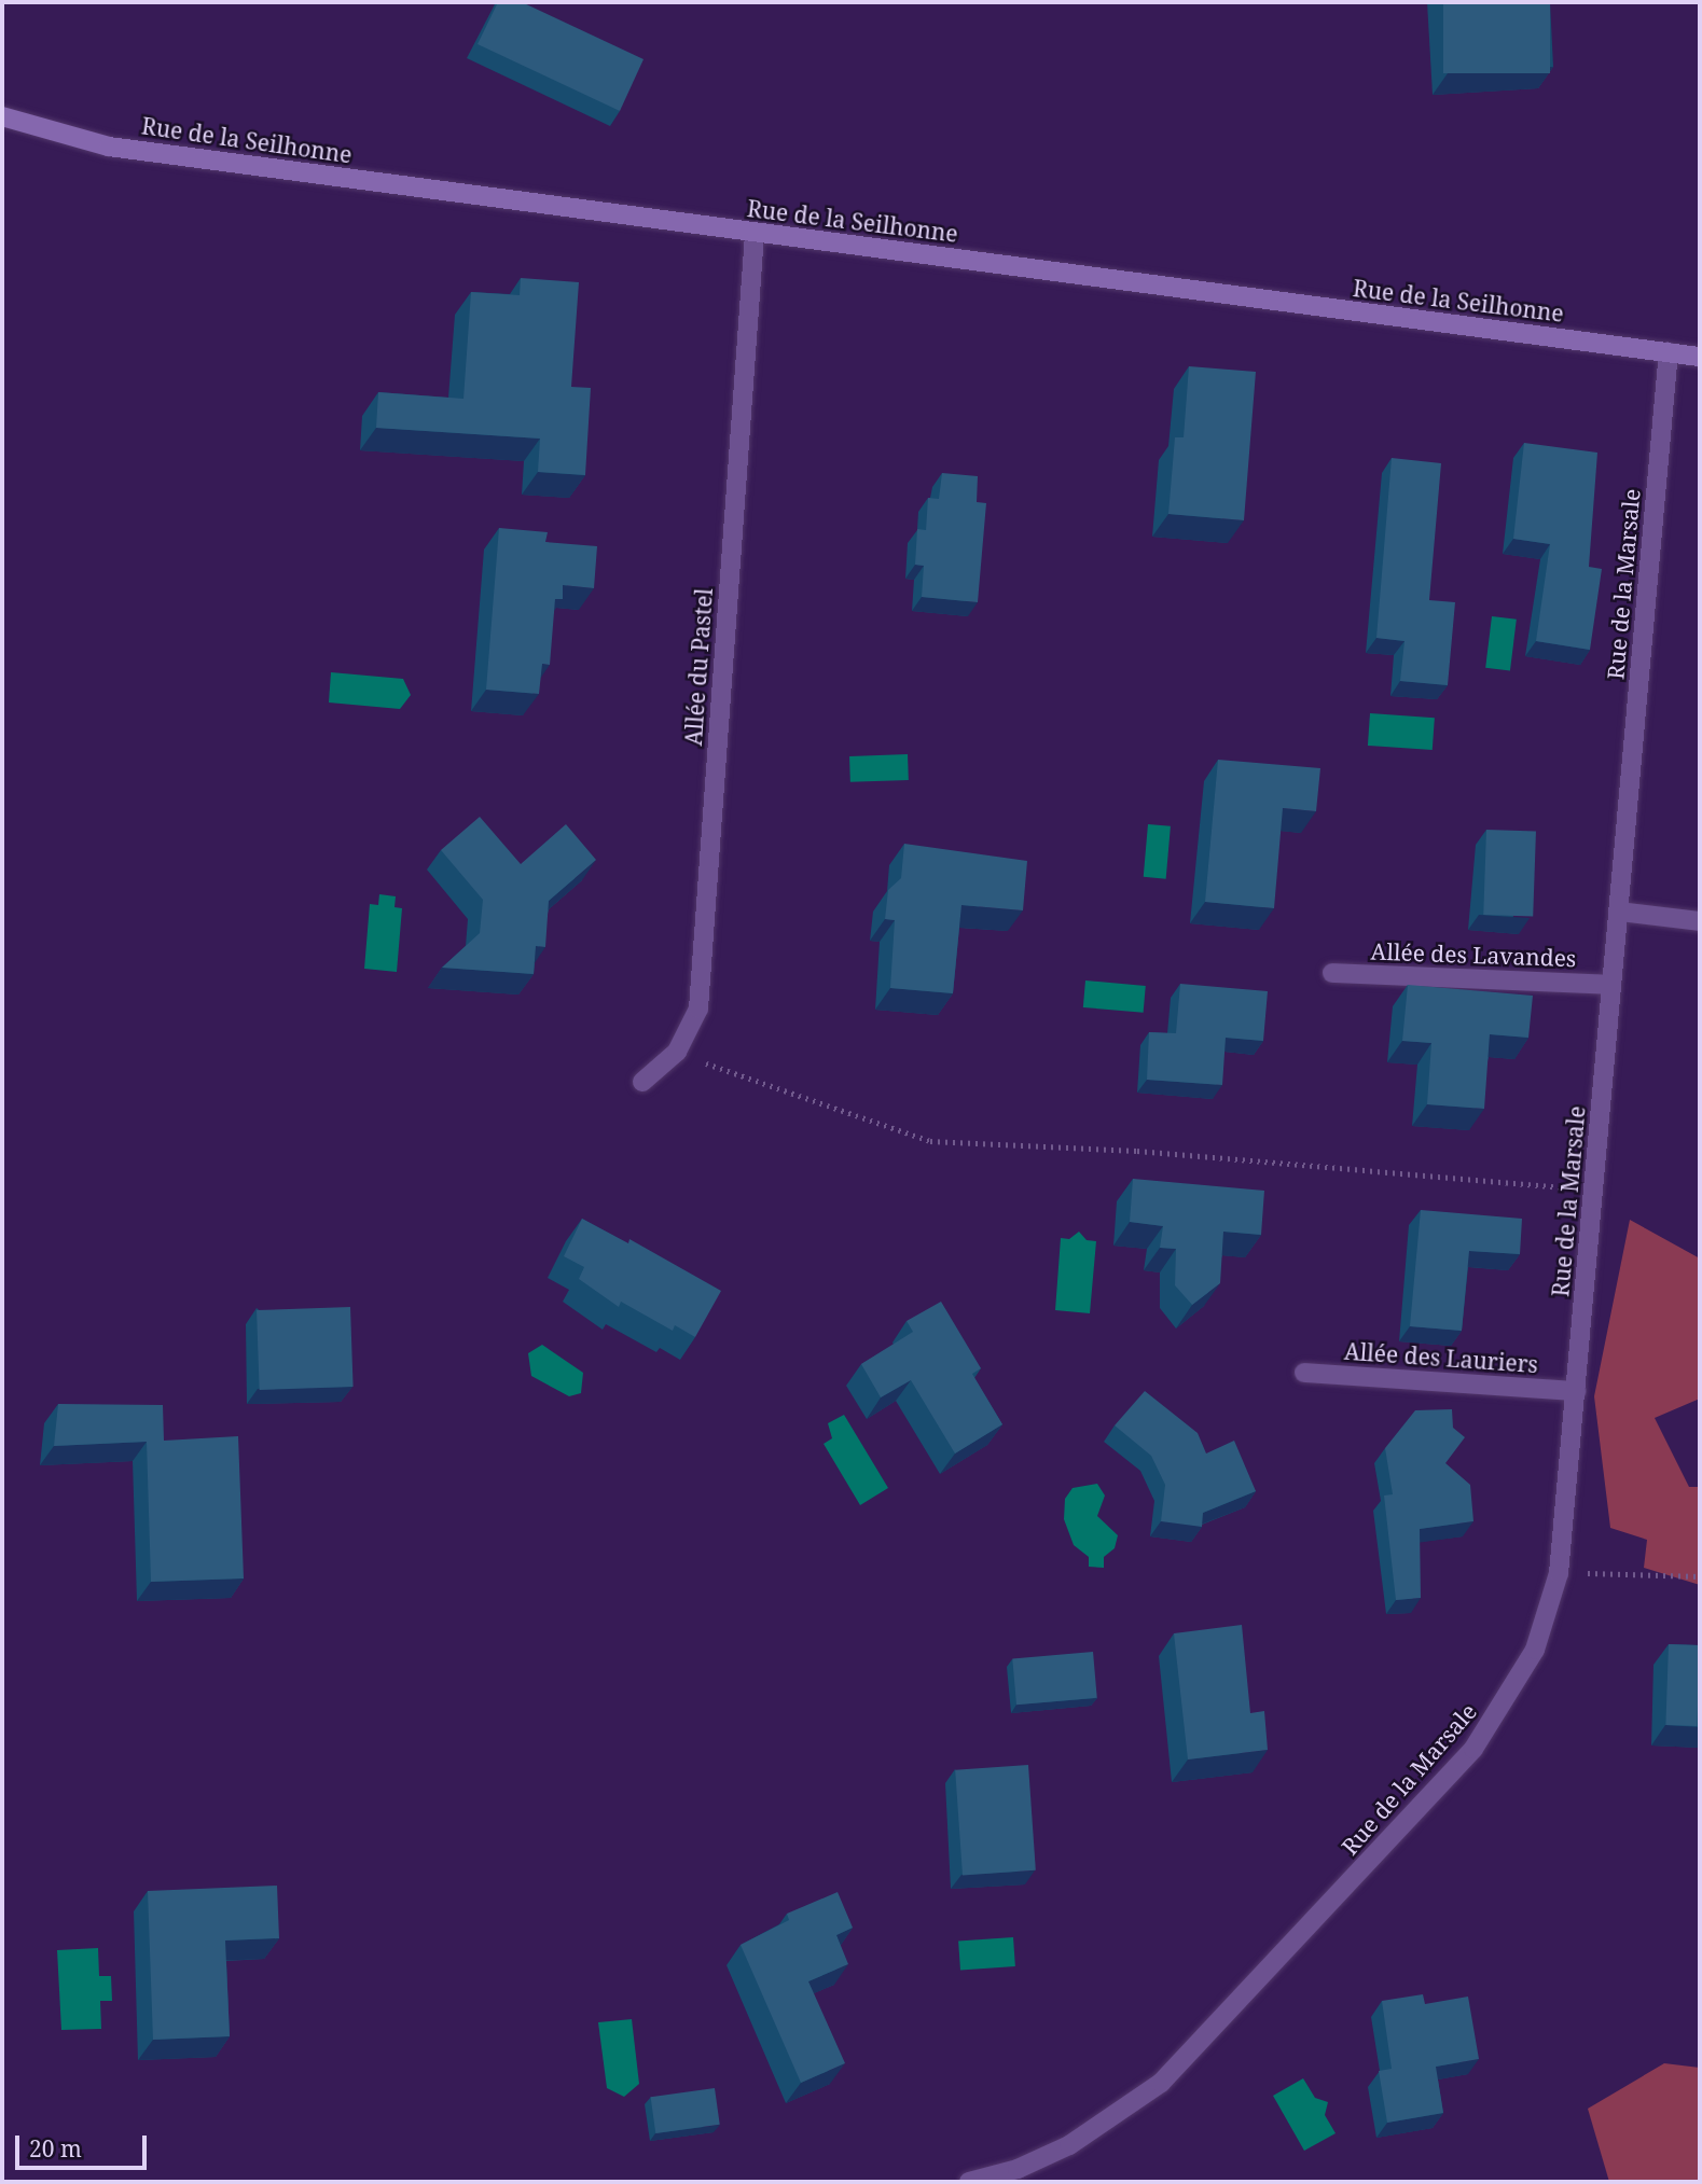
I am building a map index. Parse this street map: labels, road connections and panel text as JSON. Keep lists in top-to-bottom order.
{
  "streets": {
    "street": [
      "Rue de la Seilhonne",
      "Rue de la Marsale",
      "Allée du Pastel",
      "Allée des Lavandes",
      "Allée des Lauriers"
    ]
  },
  "crossings": [
    ["Rue de la Seilhonne", "Rue de la Marsale"],
    ["Rue de la Seilhonne", "Allée du Pastel"],
    ["Rue de la Marsale", "Allée des Lavandes"],
    ["Rue de la Marsale", "Allée des Lauriers"]
  ],
  "scale_bar": "20 m"
}
